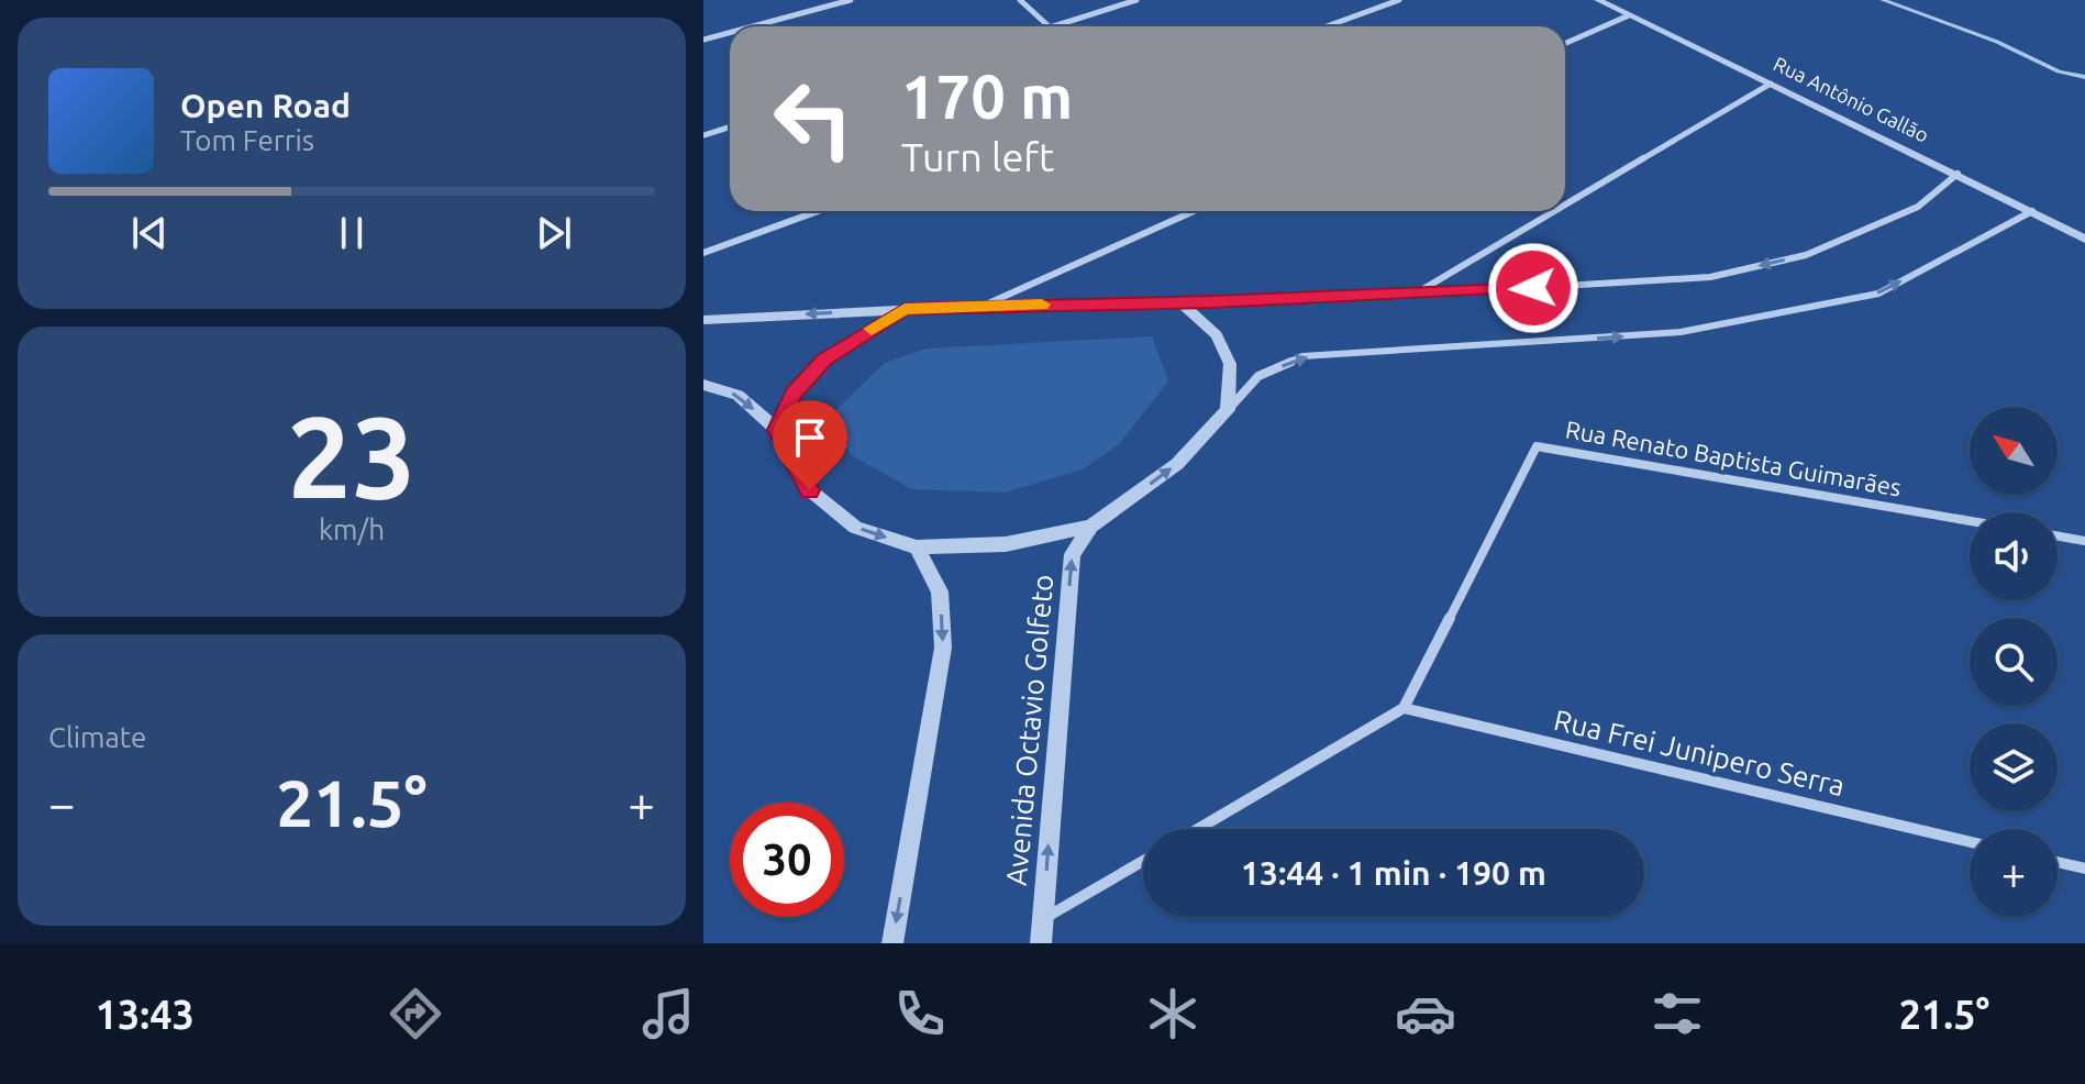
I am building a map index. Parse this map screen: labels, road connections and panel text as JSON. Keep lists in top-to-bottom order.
{
  "streets": {
    "street": [
      "Rua Antônio Gallão",
      "Rua Renato Baptista Guimarães",
      "Avenida Octavio Golfeto",
      "Rua Frei Junipero Serra"
    ]
  },
  "crossings": [
    ["Rua Renato Baptista Guimarães", "Rua Frei Junipero Serra"]
  ],
  "north": "top left",
  "page": {
    "turn": ["170 m", "Turn left"],
    "song": ["Open Road", "Tom Ferris"],
    "tile": [
      ["23", "km/h"],
      "Climate"
    ],
    "map_buttons": "+",
    "heat": ["−", "21.5°", "+"],
    "limit": "30",
    "trip": "13:44 · 1 min · 190 m",
    "tabs": ["13:43", "21.5°"]
  }
}
